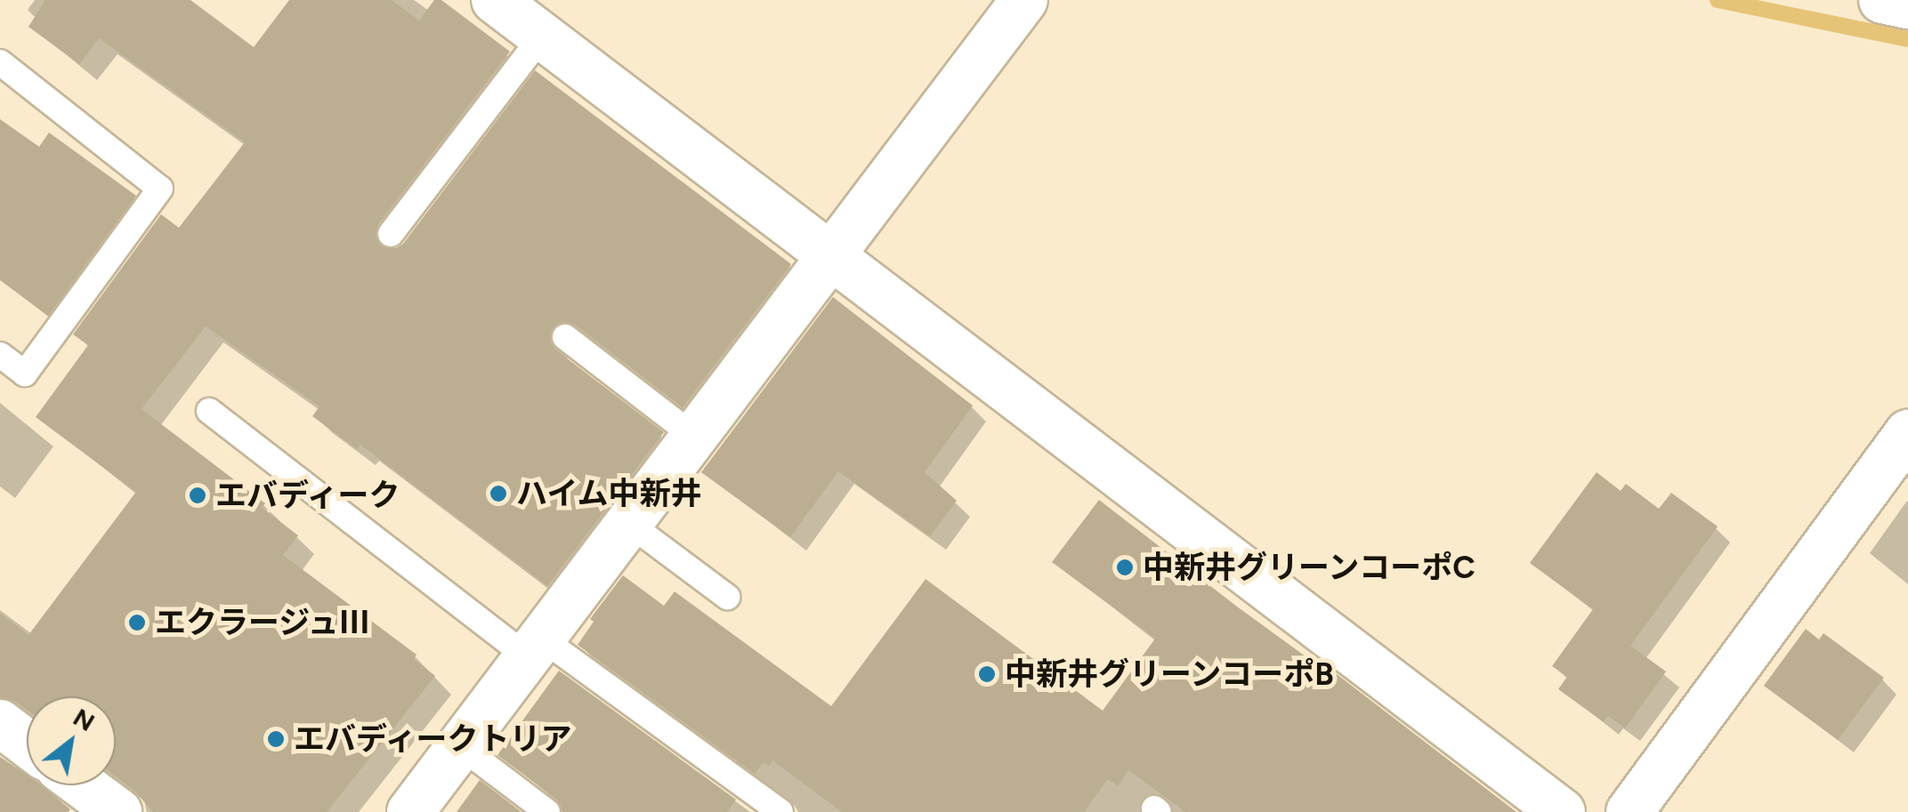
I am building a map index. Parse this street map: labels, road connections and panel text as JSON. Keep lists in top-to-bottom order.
{
  "places": [
    "ハイム中新井",
    "エバディーク",
    "中新井グリーンコーポC",
    "エクラージュⅢ",
    "中新井グリーンコーポB",
    "エバディークトリア"
  ],
  "north": "top right"
}
